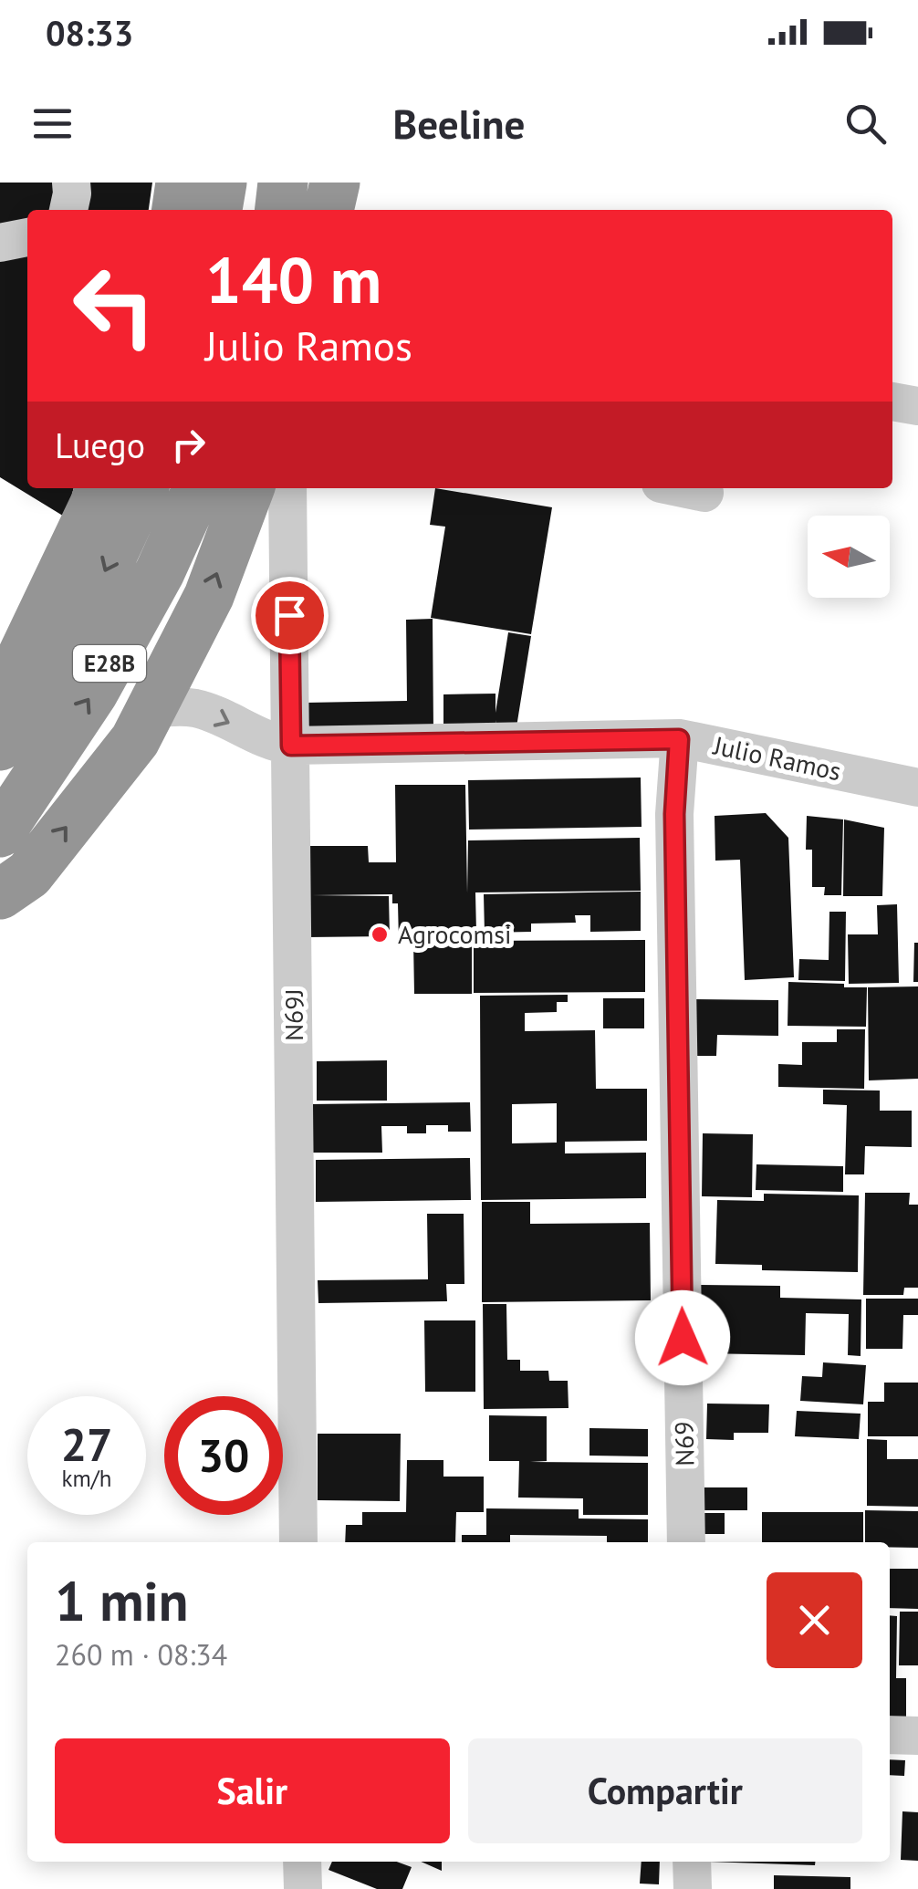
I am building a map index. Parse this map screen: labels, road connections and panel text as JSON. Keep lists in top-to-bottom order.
{
  "streets": {
    "highway": ["E28B"],
    "street": ["Julio Ramos", "N69J", "N69"]
  },
  "crossings": [
    ["Julio Ramos", "N69J"],
    ["Julio Ramos", "N69"]
  ],
  "places": ["Agrocomsi"],
  "north": "left",
  "page": {
    "status": "08:33",
    "header": "Beeline",
    "turn": ["140 m", "Julio Ramos"],
    "then": "Luego",
    "speed": "27 km/h",
    "limit": "30",
    "heading": ["1 min", "260 m · 08:34"],
    "buttons": ["Salir", "Compartir"]
  }
}
